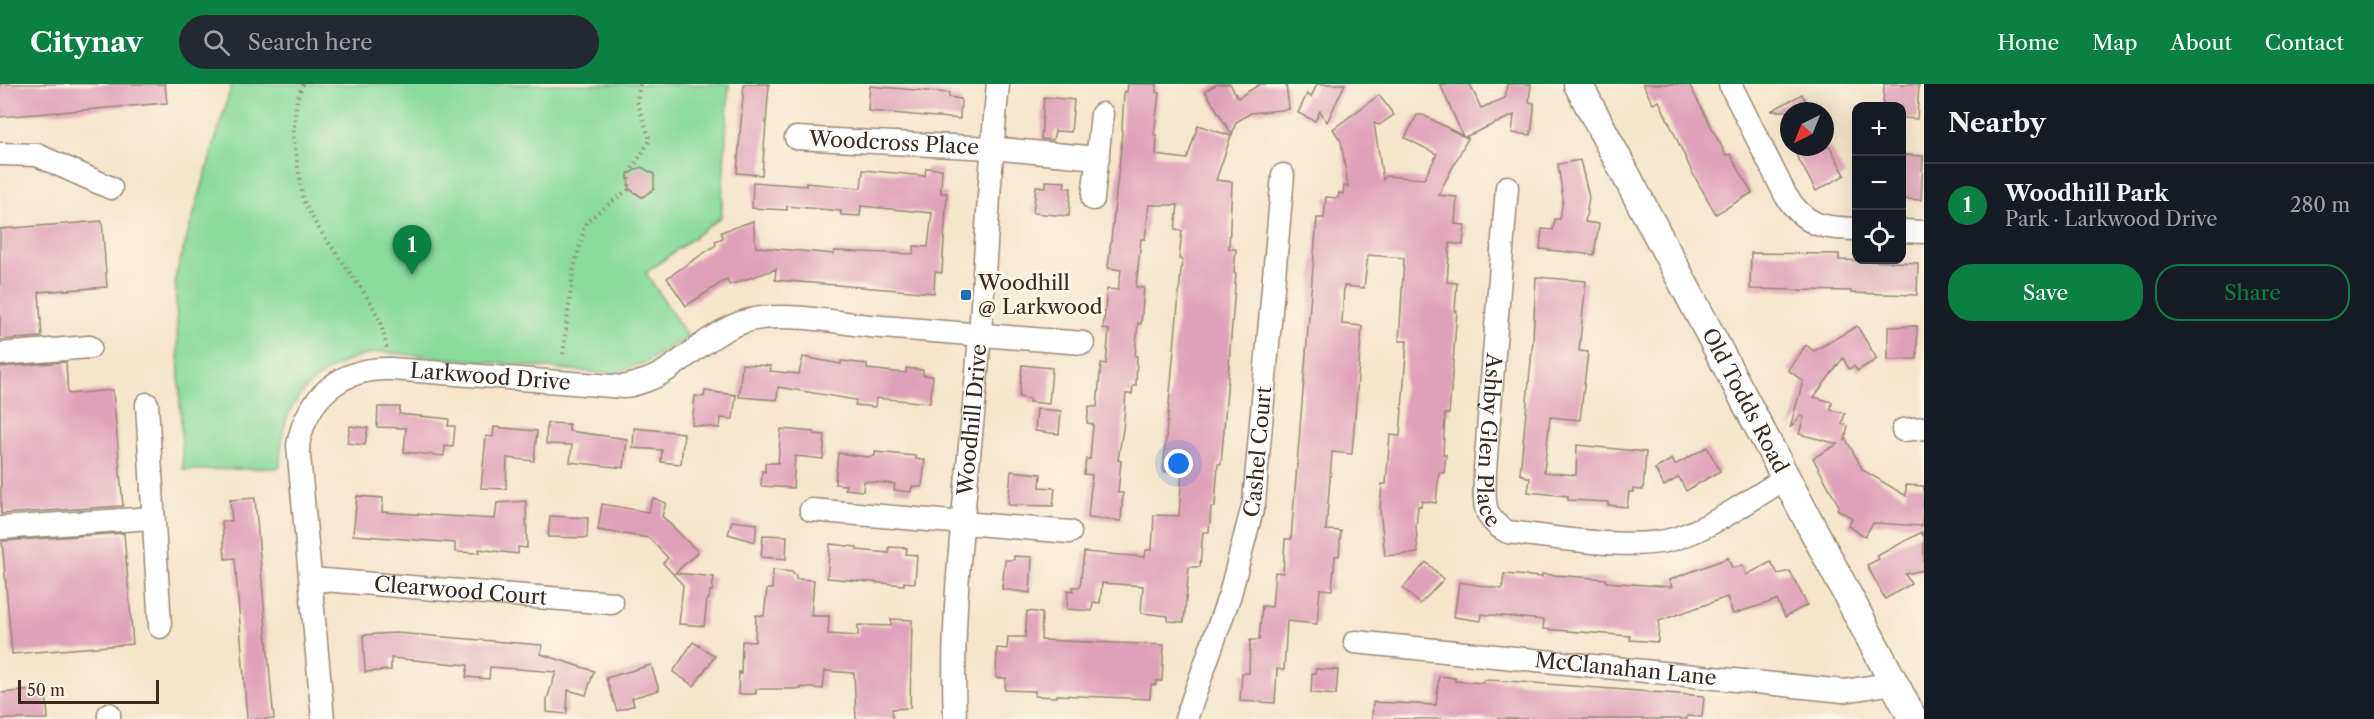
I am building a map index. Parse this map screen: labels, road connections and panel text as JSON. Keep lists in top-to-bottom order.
{
  "streets": {
    "main road": ["Old Todds Road"],
    "street": [
      "Woodcross Place",
      "Larkwood Drive",
      "Woodhill Drive",
      "Ashby Glen Place",
      "Cashel Court",
      "Clearwood Court",
      "McClanahan Lane"
    ]
  },
  "crossings": [
    ["Woodcross Place", "Woodhill Drive"],
    ["Larkwood Drive", "Woodhill Drive"],
    ["Larkwood Drive", "Clearwood Court"],
    ["Old Todds Road", "Ashby Glen Place"],
    ["Old Todds Road", "McClanahan Lane"]
  ],
  "places": {
    "transit": ["Woodhill @ Larkwood"]
  },
  "scale_bar": "50 m",
  "north": "bottom left",
  "page": {
    "header": "Citynav",
    "search": "Search here",
    "nav": [
      "Home",
      "Map",
      "About",
      "Contact"
    ],
    "heading": "Nearby",
    "map_buttons": ["+", "−"],
    "list": [
      {
        "mark": "1",
        "name": "Woodhill Park",
        "note": "Park · Larkwood Drive",
        "value": "280 m"
      }
    ],
    "pins": "1",
    "buttons": ["Save", "Share"],
    "scale": "50 m"
  }
}
